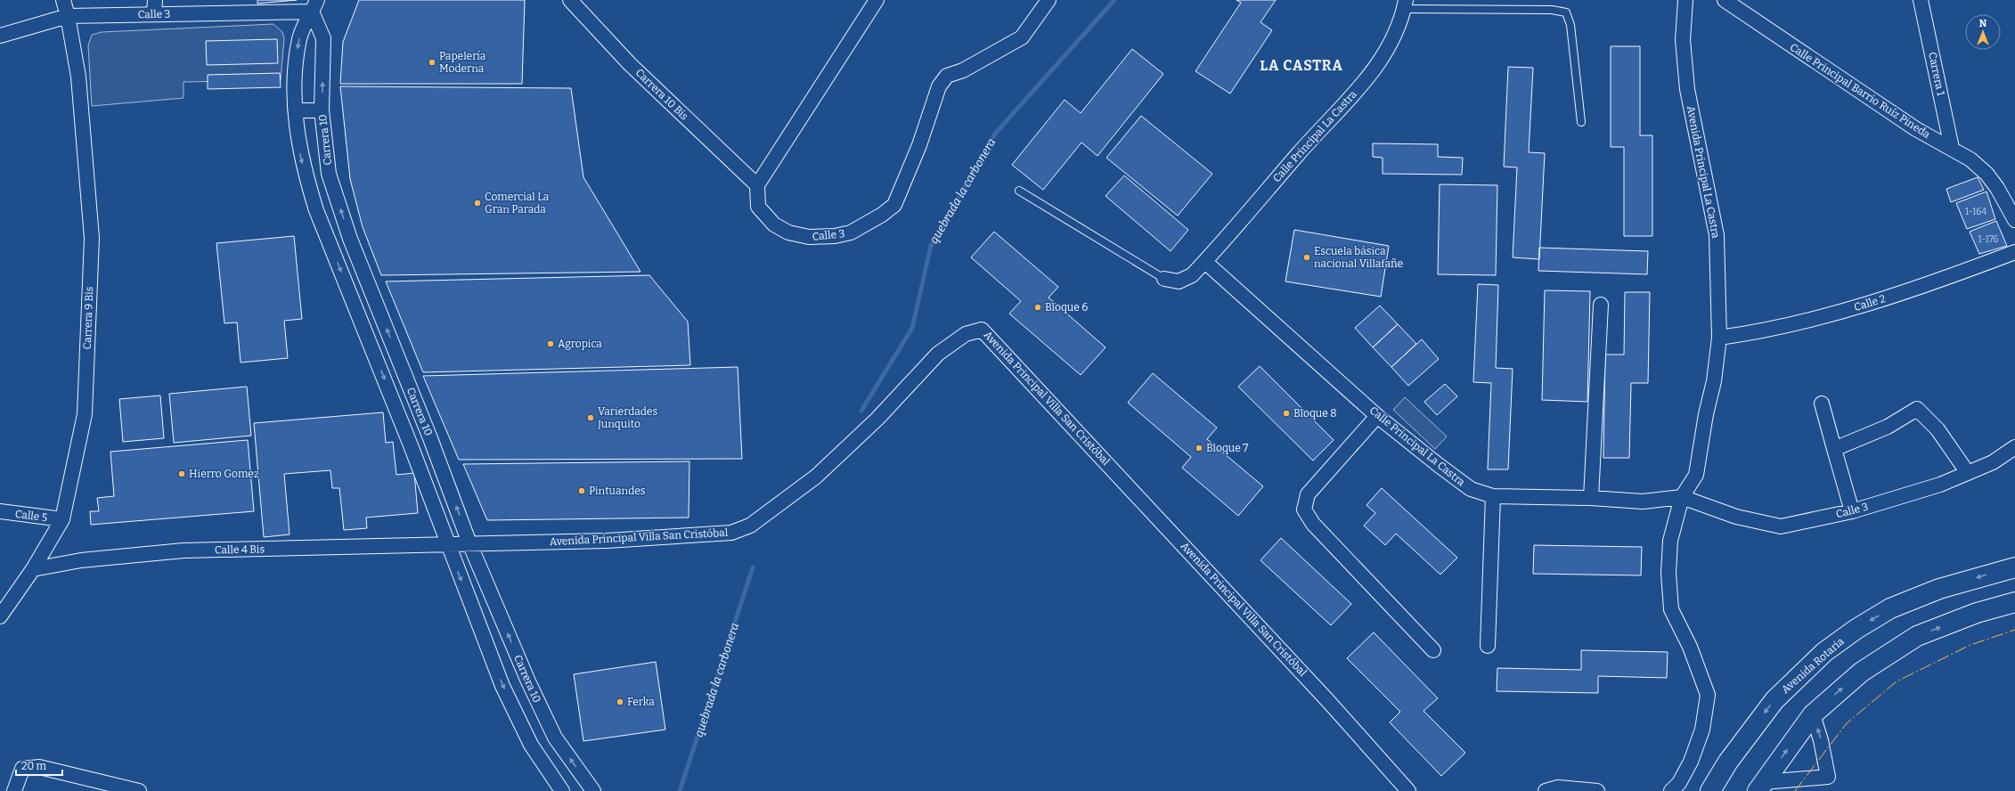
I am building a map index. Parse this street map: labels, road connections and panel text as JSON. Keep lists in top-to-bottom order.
{
  "streets": {
    "main road": ["Avenida Rotaria"],
    "street": [
      "Calle 3",
      "Carrera 1",
      "Calle Principal Barrio Ruíz Pineda",
      "Carrera 10 Bis",
      "Calle Principal La Castra",
      "Carrera 10",
      "Avenida Principal La Castra",
      "Calle 2",
      "Carrera 9 Bis",
      "Avenida Principal Villa San Cristóbal",
      "Calle 5",
      "Calle 4 Bis"
    ]
  },
  "crossings": [
    ["Calle 3", "Carrera 10 Bis"],
    ["Calle 3", "Calle Principal La Castra"],
    ["Calle 3", "Carrera 10"],
    ["Calle 3", "Avenida Principal La Castra"],
    ["Calle 3", "Carrera 9 Bis"],
    ["Carrera 1", "Calle Principal Barrio Ruíz Pineda"],
    ["Calle Principal La Castra", "Avenida Principal La Castra"],
    ["Carrera 10", "Avenida Principal Villa San Cristóbal"],
    ["Carrera 10", "Calle 4 Bis"],
    ["Avenida Principal La Castra", "Calle 2"],
    ["Carrera 9 Bis", "Calle 5"],
    ["Carrera 9 Bis", "Calle 4 Bis"],
    ["Avenida Principal Villa San Cristóbal", "Calle 4 Bis"]
  ],
  "districts": ["LA CASTRA"],
  "water": ["quebrada la carbonera"],
  "places": [
    "Papelería Moderna",
    "Comercial La Gran Parada",
    "Escuela básica nacional Villafañe",
    "Bloque 6",
    "Agropica",
    "Bloque 8",
    "Varierdades Junquito",
    "Bloque 7",
    "Hierro Gomez",
    "Pintuandes",
    "Ferka"
  ],
  "house_numbers": ["1-164", "1-176"],
  "scale_bar": "20 m",
  "north": "top"
}
